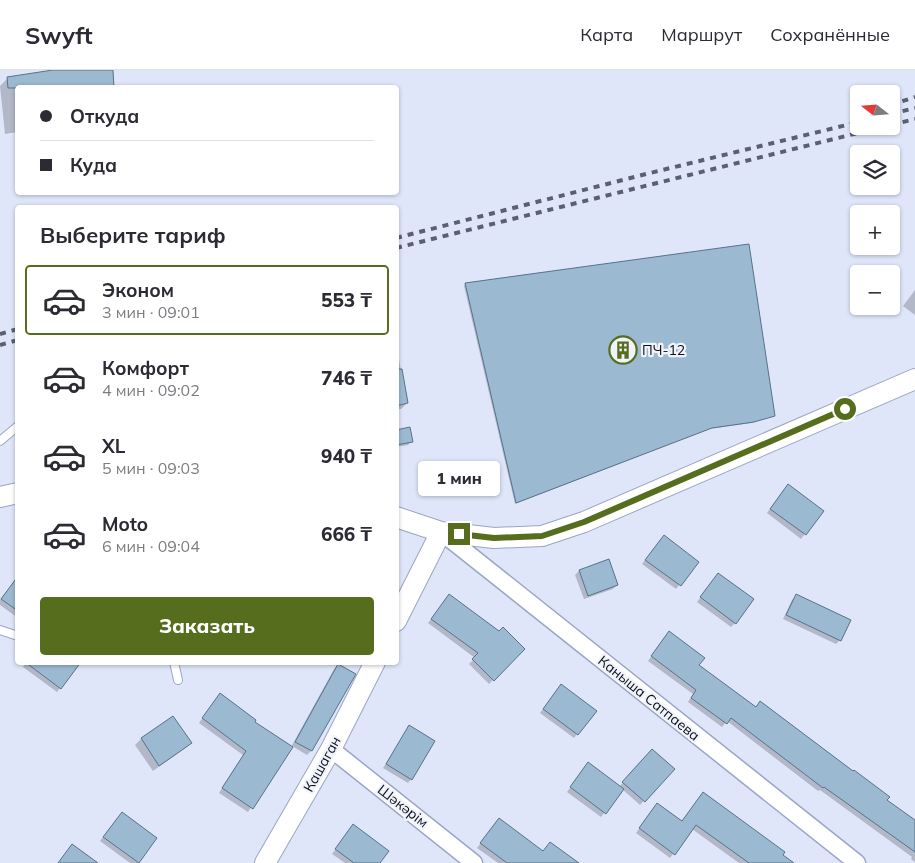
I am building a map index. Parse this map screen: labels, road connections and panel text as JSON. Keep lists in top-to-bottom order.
{
  "streets": {
    "street": ["Каныша Сатпаева", "Кашаган", "Шәкәрім"]
  },
  "crossings": [
    ["Кашаган", "Шәкәрім"]
  ],
  "places": {
    "building": ["ПЧ-12"]
  },
  "north": "left",
  "page": {
    "header": "Swyft",
    "nav": ["Карта", "Маршрут", "Сохранённые"],
    "map_buttons": ["+", "−"],
    "banner": ["Откуда", "Куда"],
    "heading": "Выберите тариф",
    "list": [
      {
        "name": "Эконом",
        "note": "3 мин · 09:01",
        "value": "553 ₸"
      },
      {
        "name": "Комфорт",
        "note": "4 мин · 09:02",
        "value": "746 ₸"
      },
      {
        "name": "XL",
        "note": "5 мин · 09:03",
        "value": "940 ₸"
      },
      {
        "name": "Moto",
        "note": "6 мин · 09:04",
        "value": "666 ₸"
      }
    ],
    "bubble": "1 мин",
    "buttons": "Заказать"
  }
}
